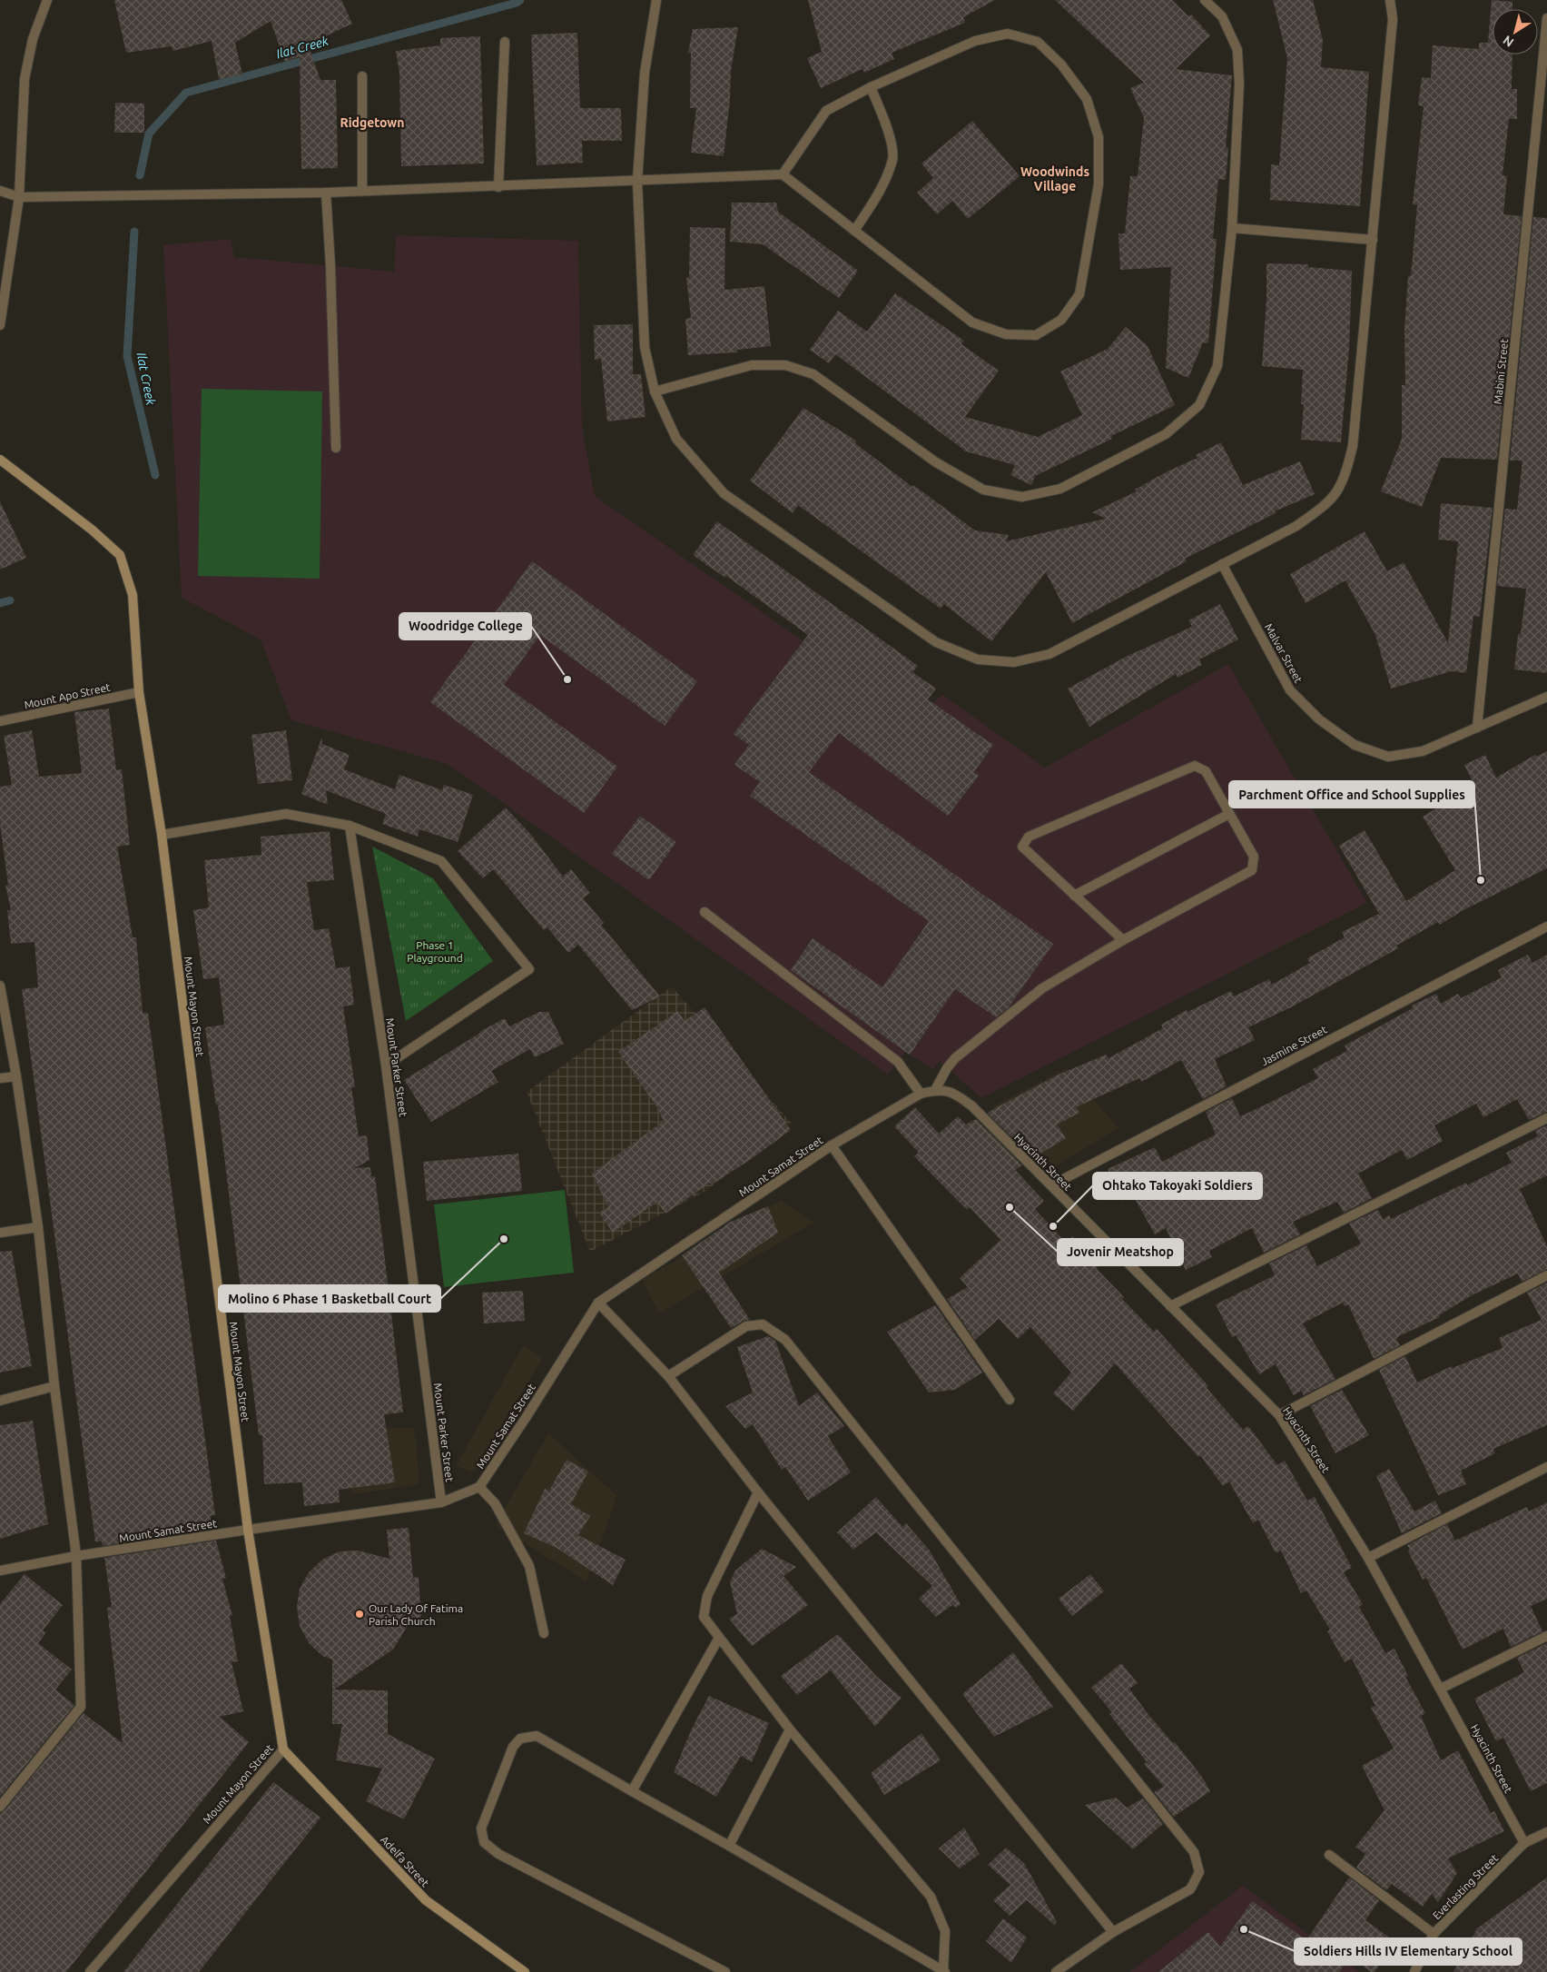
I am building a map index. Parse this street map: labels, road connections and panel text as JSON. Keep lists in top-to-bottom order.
{
  "streets": {
    "street": [
      "Mabini Street",
      "Malvar Street",
      "Mount Apo Street",
      "Mount Mayon Street",
      "Jasmine Street",
      "Mount Parker Street",
      "Hyacinth Street",
      "Mount Samat Street",
      "Adelfa Street",
      "Everlasting Street"
    ]
  },
  "crossings": [
    ["Mabini Street", "Malvar Street"],
    ["Mount Apo Street", "Mount Mayon Street"],
    ["Mount Mayon Street", "Mount Samat Street"],
    ["Mount Mayon Street", "Adelfa Street"],
    ["Jasmine Street", "Hyacinth Street"],
    ["Mount Parker Street", "Mount Samat Street"],
    ["Hyacinth Street", "Mount Samat Street"],
    ["Hyacinth Street", "Everlasting Street"]
  ],
  "districts": ["Ridgetown", "Woodwinds Village"],
  "water": ["Ilat Creek"],
  "parks": ["Phase 1 Playground"],
  "places": [
    "Woodridge College",
    "Parchment Office and School Supplies",
    "Jovenir Meatshop",
    "Ohtako Takoyaki Soldiers",
    "Molino 6 Phase 1 Basketball Court",
    "Our Lady Of Fatima Parish Church",
    "Soldiers Hills IV Elementary School"
  ],
  "north": "bottom left"
}
